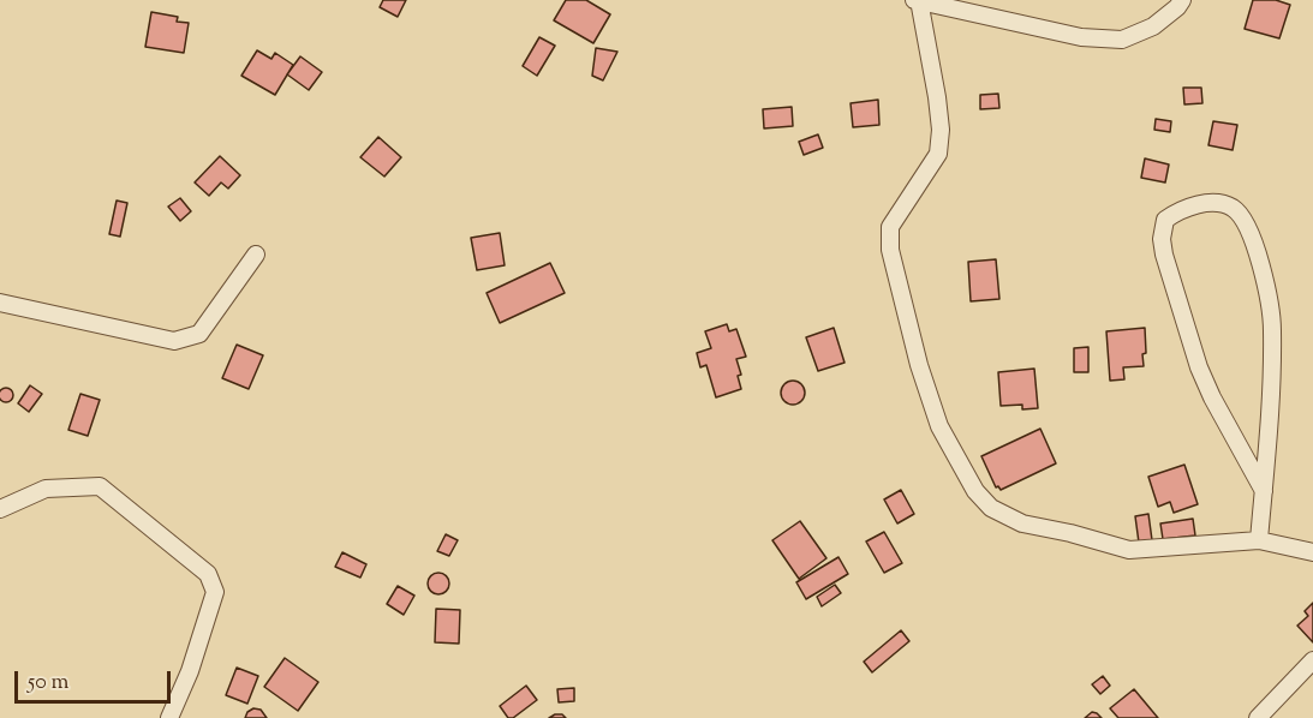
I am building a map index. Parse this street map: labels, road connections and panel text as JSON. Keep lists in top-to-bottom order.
{
  "scale_bar": "50 m"
}
